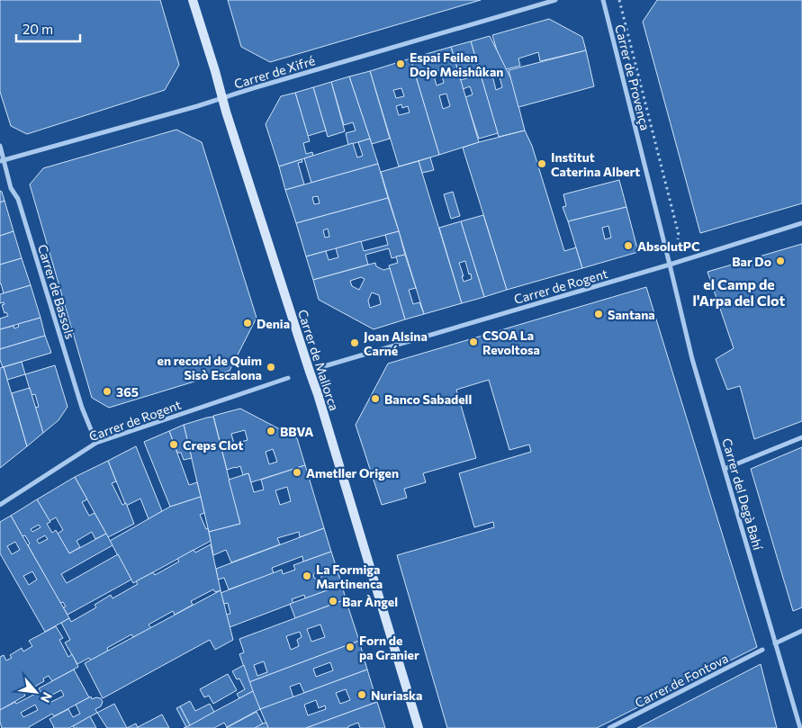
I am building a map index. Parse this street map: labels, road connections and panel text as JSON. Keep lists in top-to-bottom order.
{
  "streets": {
    "main road": ["Carrer de Mallorca"],
    "street": [
      "Carrer de Xifré",
      "Carrer de Provença",
      "Carrer de Rogent",
      "Carrer de Bassols",
      "Carrer del Degà Bahí",
      "Carrer de Fontova"
    ]
  },
  "crossings": [
    ["Carrer de Xifré", "Carrer de Bassols"],
    ["Carrer de Xifré", "Carrer de Mallorca"],
    ["Carrer de Provença", "Carrer de Rogent"],
    ["Carrer de Provença", "Carrer del Degà Bahí"],
    ["Carrer de Rogent", "Carrer de Bassols"],
    ["Carrer de Rogent", "Carrer del Degà Bahí"]
  ],
  "districts": ["el Camp de l'Arpa del Clot"],
  "places": [
    "Espai Feilen Dojo Meishûkan",
    "Institut Caterina Albert",
    "AbsolutPC",
    "Bar Do",
    "Santana",
    "Denia",
    "CSOA La Revoltosa",
    "Joan Alsina Carné",
    "en record de Quim Sisò Escalona",
    "365",
    "Banco Sabadell",
    "BBVA",
    "Creps Clot",
    "Ametller Origen",
    "La Formiga Martinenca",
    "Bar Àngel",
    "Forn de pa Granier",
    "Nuriaska"
  ],
  "scale_bar": "20 m",
  "north": "bottom right"
}
